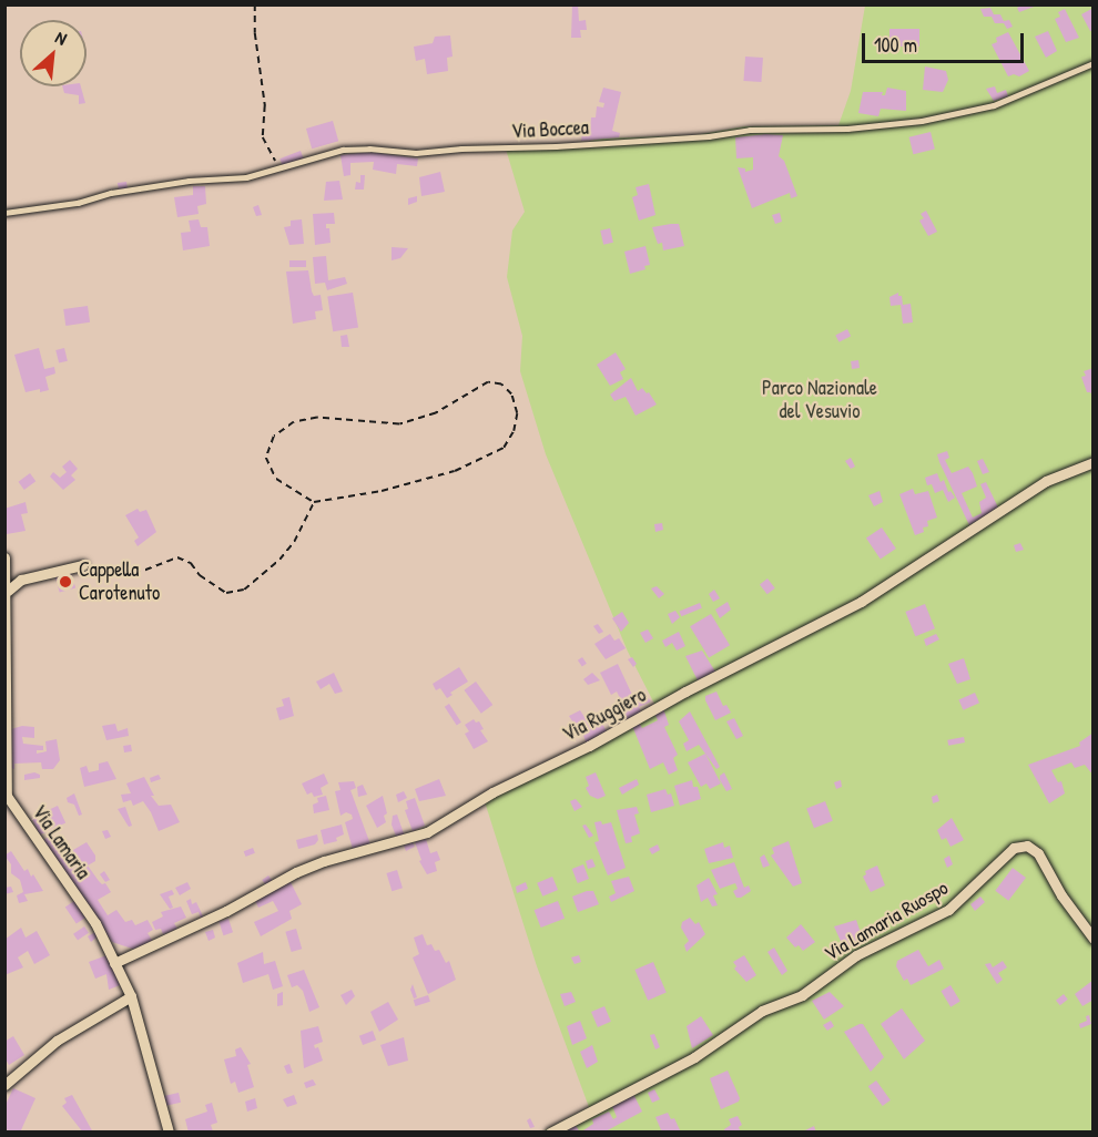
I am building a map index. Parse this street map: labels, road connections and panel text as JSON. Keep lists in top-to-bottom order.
{
  "streets": {
    "street": ["Via Ruggiero", "Via Lamaria", "Via Lamaria Ruospo"],
    "lane": ["Via Boccea"]
  },
  "crossings": [
    ["Via Ruggiero", "Via Lamaria"]
  ],
  "parks": ["Parco Nazionale del Vesuvio"],
  "places": ["Cappella Carotenuto"],
  "scale_bar": "100 m",
  "north": "top right"
}
